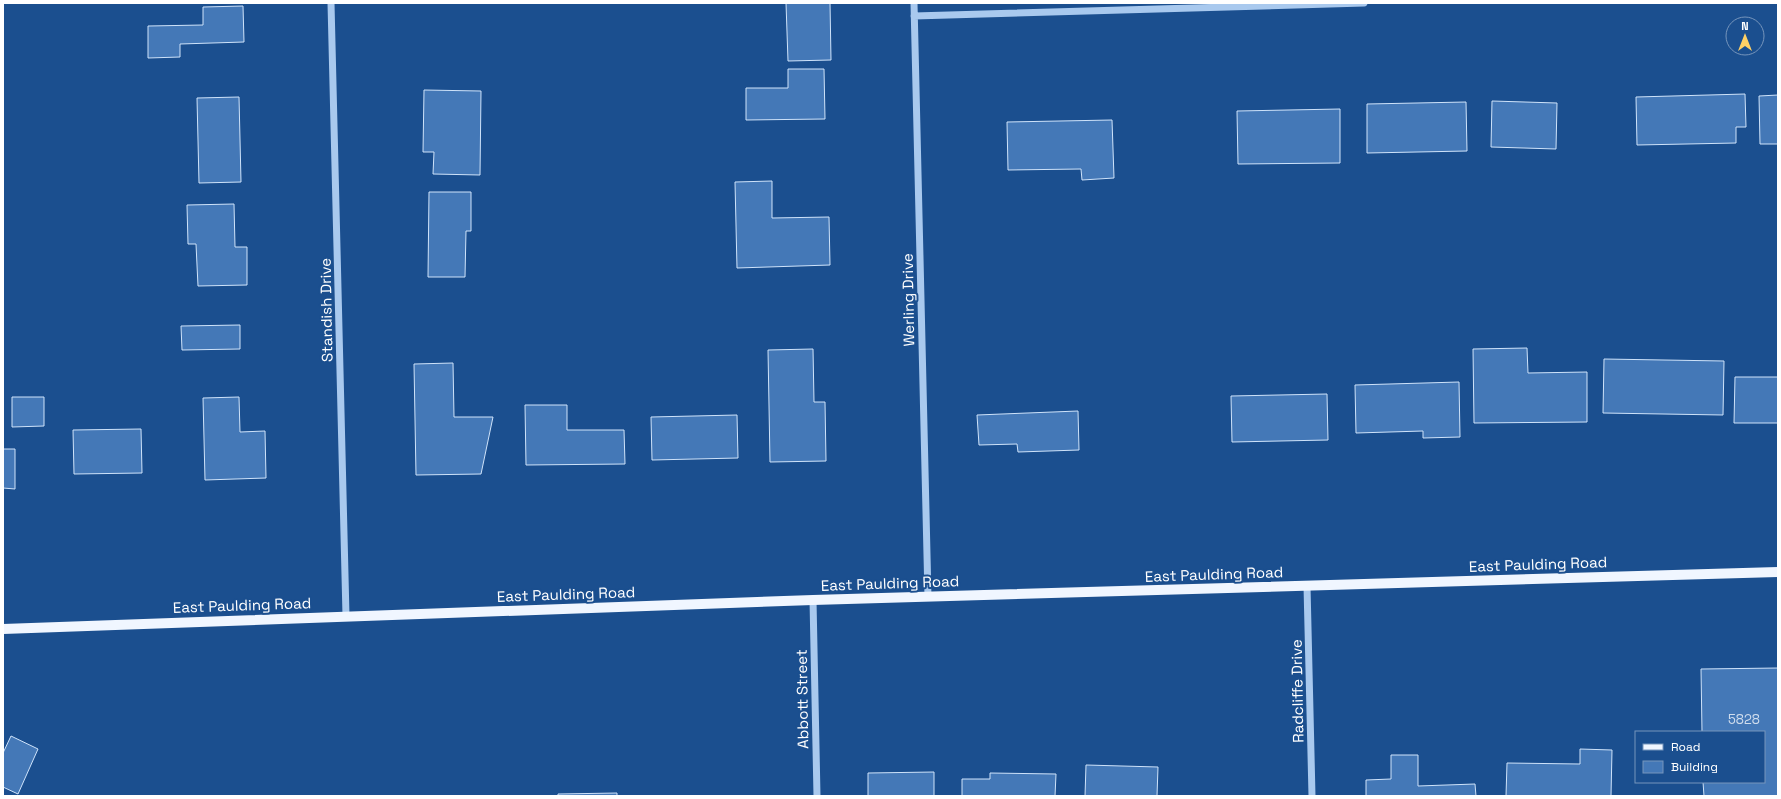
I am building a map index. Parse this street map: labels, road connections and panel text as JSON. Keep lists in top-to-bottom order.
{
  "streets": {
    "main road": ["East Paulding Road"],
    "street": [
      "Werling Drive",
      "Standish Drive",
      "Radcliffe Drive",
      "Abbott Street"
    ]
  },
  "crossings": [
    ["Werling Drive", "East Paulding Road"],
    ["Standish Drive", "East Paulding Road"],
    ["East Paulding Road", "Radcliffe Drive"],
    ["East Paulding Road", "Abbott Street"]
  ],
  "house_numbers": ["5828"],
  "legend": ["Road", "Building"],
  "north": "top"
}
